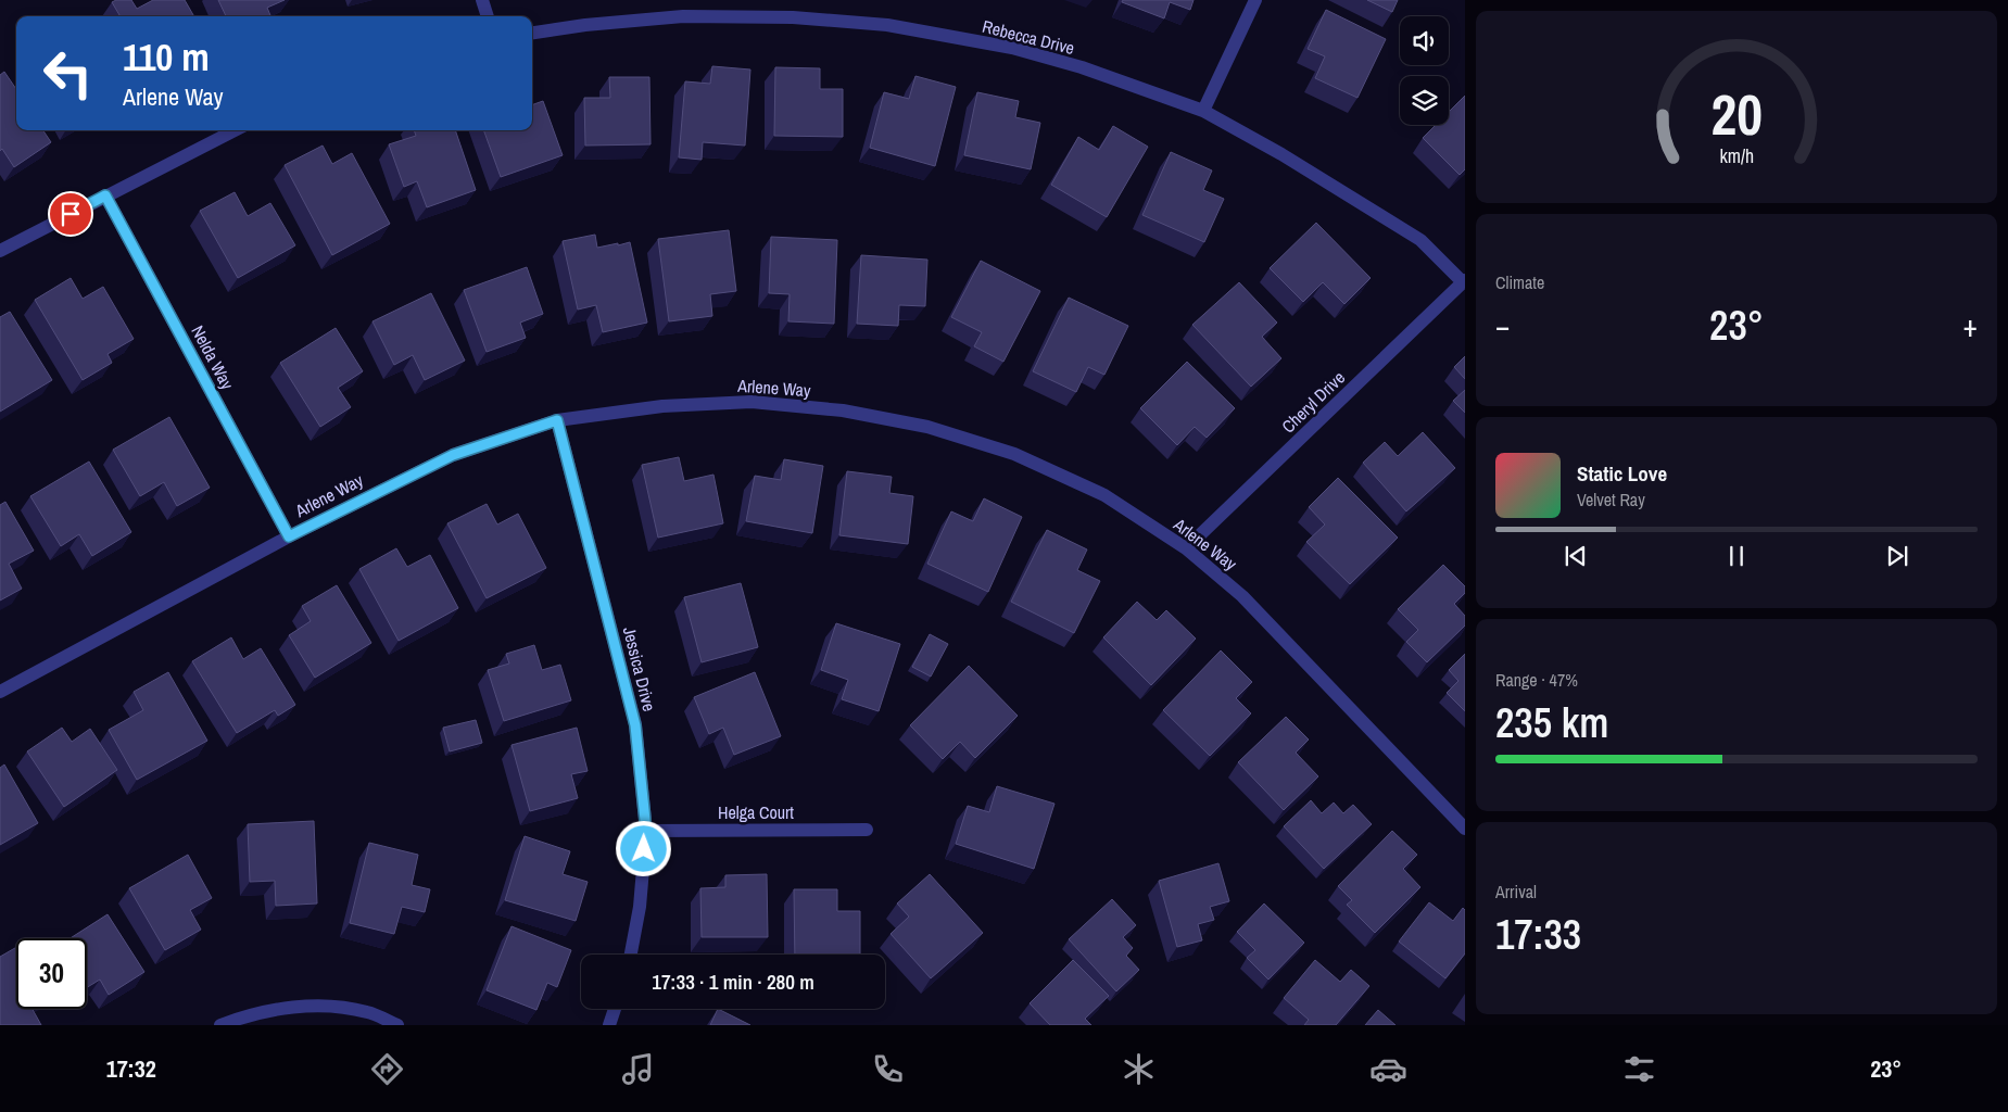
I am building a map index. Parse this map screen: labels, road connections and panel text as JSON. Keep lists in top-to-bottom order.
{
  "streets": {
    "street": [
      "Rebecca Drive",
      "Nelda Way",
      "Arlene Way",
      "Cheryl Drive",
      "Jessica Drive",
      "Helga Court"
    ]
  },
  "crossings": [
    ["Rebecca Drive", "Cheryl Drive"],
    ["Nelda Way", "Arlene Way"],
    ["Arlene Way", "Cheryl Drive"],
    ["Arlene Way", "Jessica Drive"],
    ["Jessica Drive", "Helga Court"]
  ],
  "page": {
    "turn": ["110 m", "Arlene Way"],
    "tile": [
      "Climate",
      ["Range · 47%", "235 km"],
      ["Arrival", "17:33"]
    ],
    "heat": ["−", "23°", "+"],
    "song": ["Static Love", "Velvet Ray"],
    "limit": "30",
    "trip": "17:33 · 1 min · 280 m",
    "tabs": ["17:32", "23°"],
    "gauge": ["20", "km/h"]
  }
}
